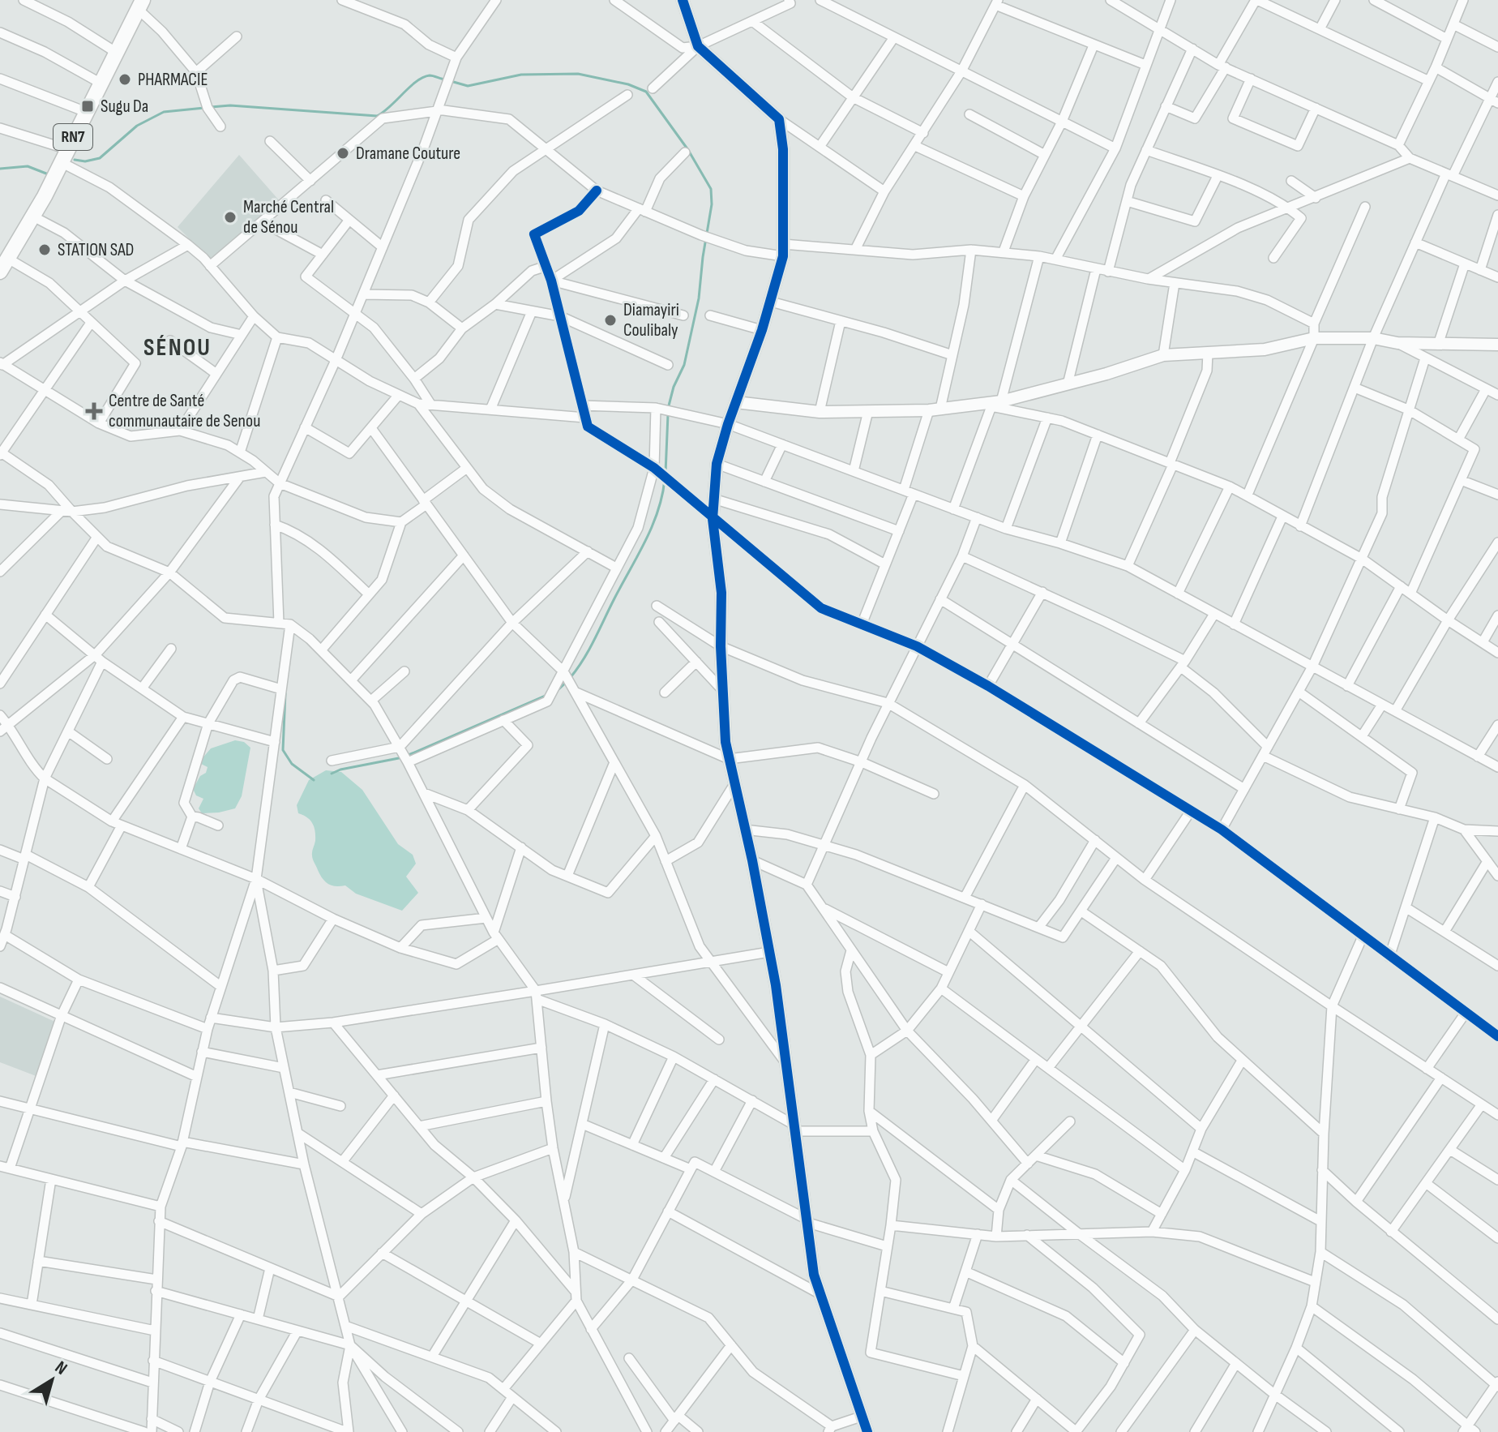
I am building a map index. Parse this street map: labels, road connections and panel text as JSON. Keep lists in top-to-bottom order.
{
  "streets": {
    "highway": ["RN7"]
  },
  "districts": ["SÉNOU"],
  "places": {
    "other": [
      "PHARMACIE",
      "Dramane Couture",
      "Marché Central de Sénou",
      "STATION SAD",
      "Diamayiri Coulibaly"
    ],
    "transit": ["Sugu Da"],
    "health": ["Centre de Santé communautaire de Senou"]
  },
  "north": "top right"
}
